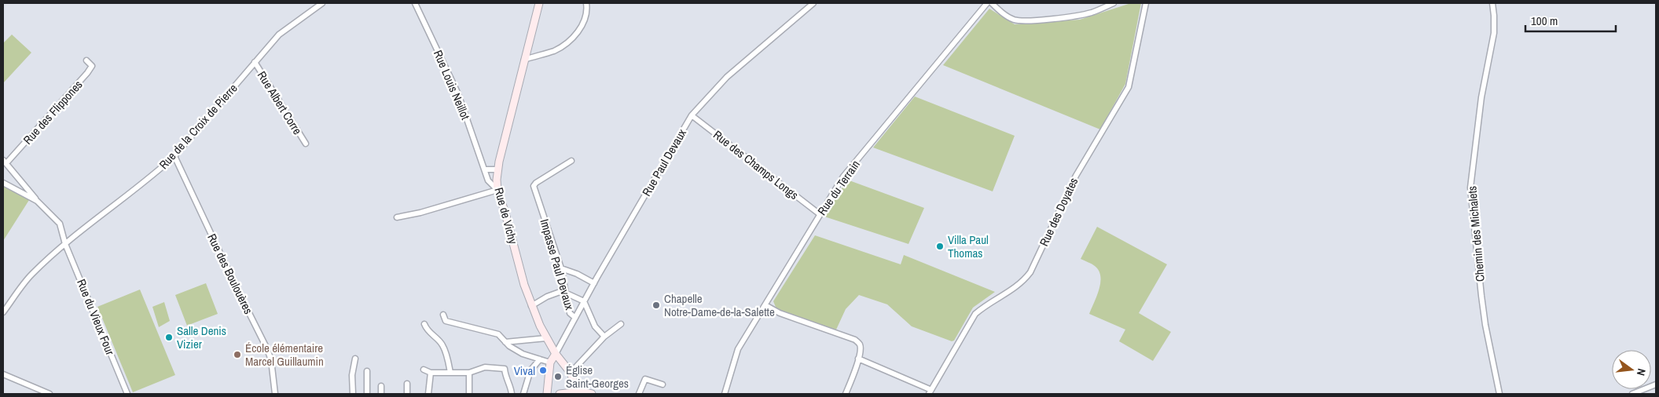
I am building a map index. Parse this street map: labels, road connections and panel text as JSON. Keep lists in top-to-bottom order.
{
  "streets": {
    "street": [
      "Rue Louis Neillot",
      "Rue Albert Corre",
      "Rue des Flippones",
      "Rue de la Croix de Pierre",
      "Rue Paul Devaux",
      "Rue des Champs Longs",
      "Rue du Terrain",
      "Rue des Doyates",
      "Rue de Vichy",
      "Chemin des Michalets",
      "Impasse Paul Devaux",
      "Rue des Boulouères",
      "Rue du Vieux Four"
    ]
  },
  "crossings": [
    ["Rue Louis Neillot", "Rue de Vichy"],
    ["Rue Albert Corre", "Rue de la Croix de Pierre"],
    ["Rue de la Croix de Pierre", "Rue des Boulouères"],
    ["Rue de la Croix de Pierre", "Rue du Vieux Four"],
    ["Rue Paul Devaux", "Rue des Champs Longs"],
    ["Rue Paul Devaux", "Rue de Vichy"],
    ["Rue Paul Devaux", "Impasse Paul Devaux"],
    ["Rue des Champs Longs", "Rue du Terrain"]
  ],
  "places": [
    "Villa Paul Thomas",
    "Chapelle Notre-Dame-de-la-Salette",
    "Salle Denis Vizier",
    "École élémentaire Marcel Guillaumin",
    "Vival",
    "Église Saint-Georges"
  ],
  "scale_bar": "100 m",
  "north": "right"
}
